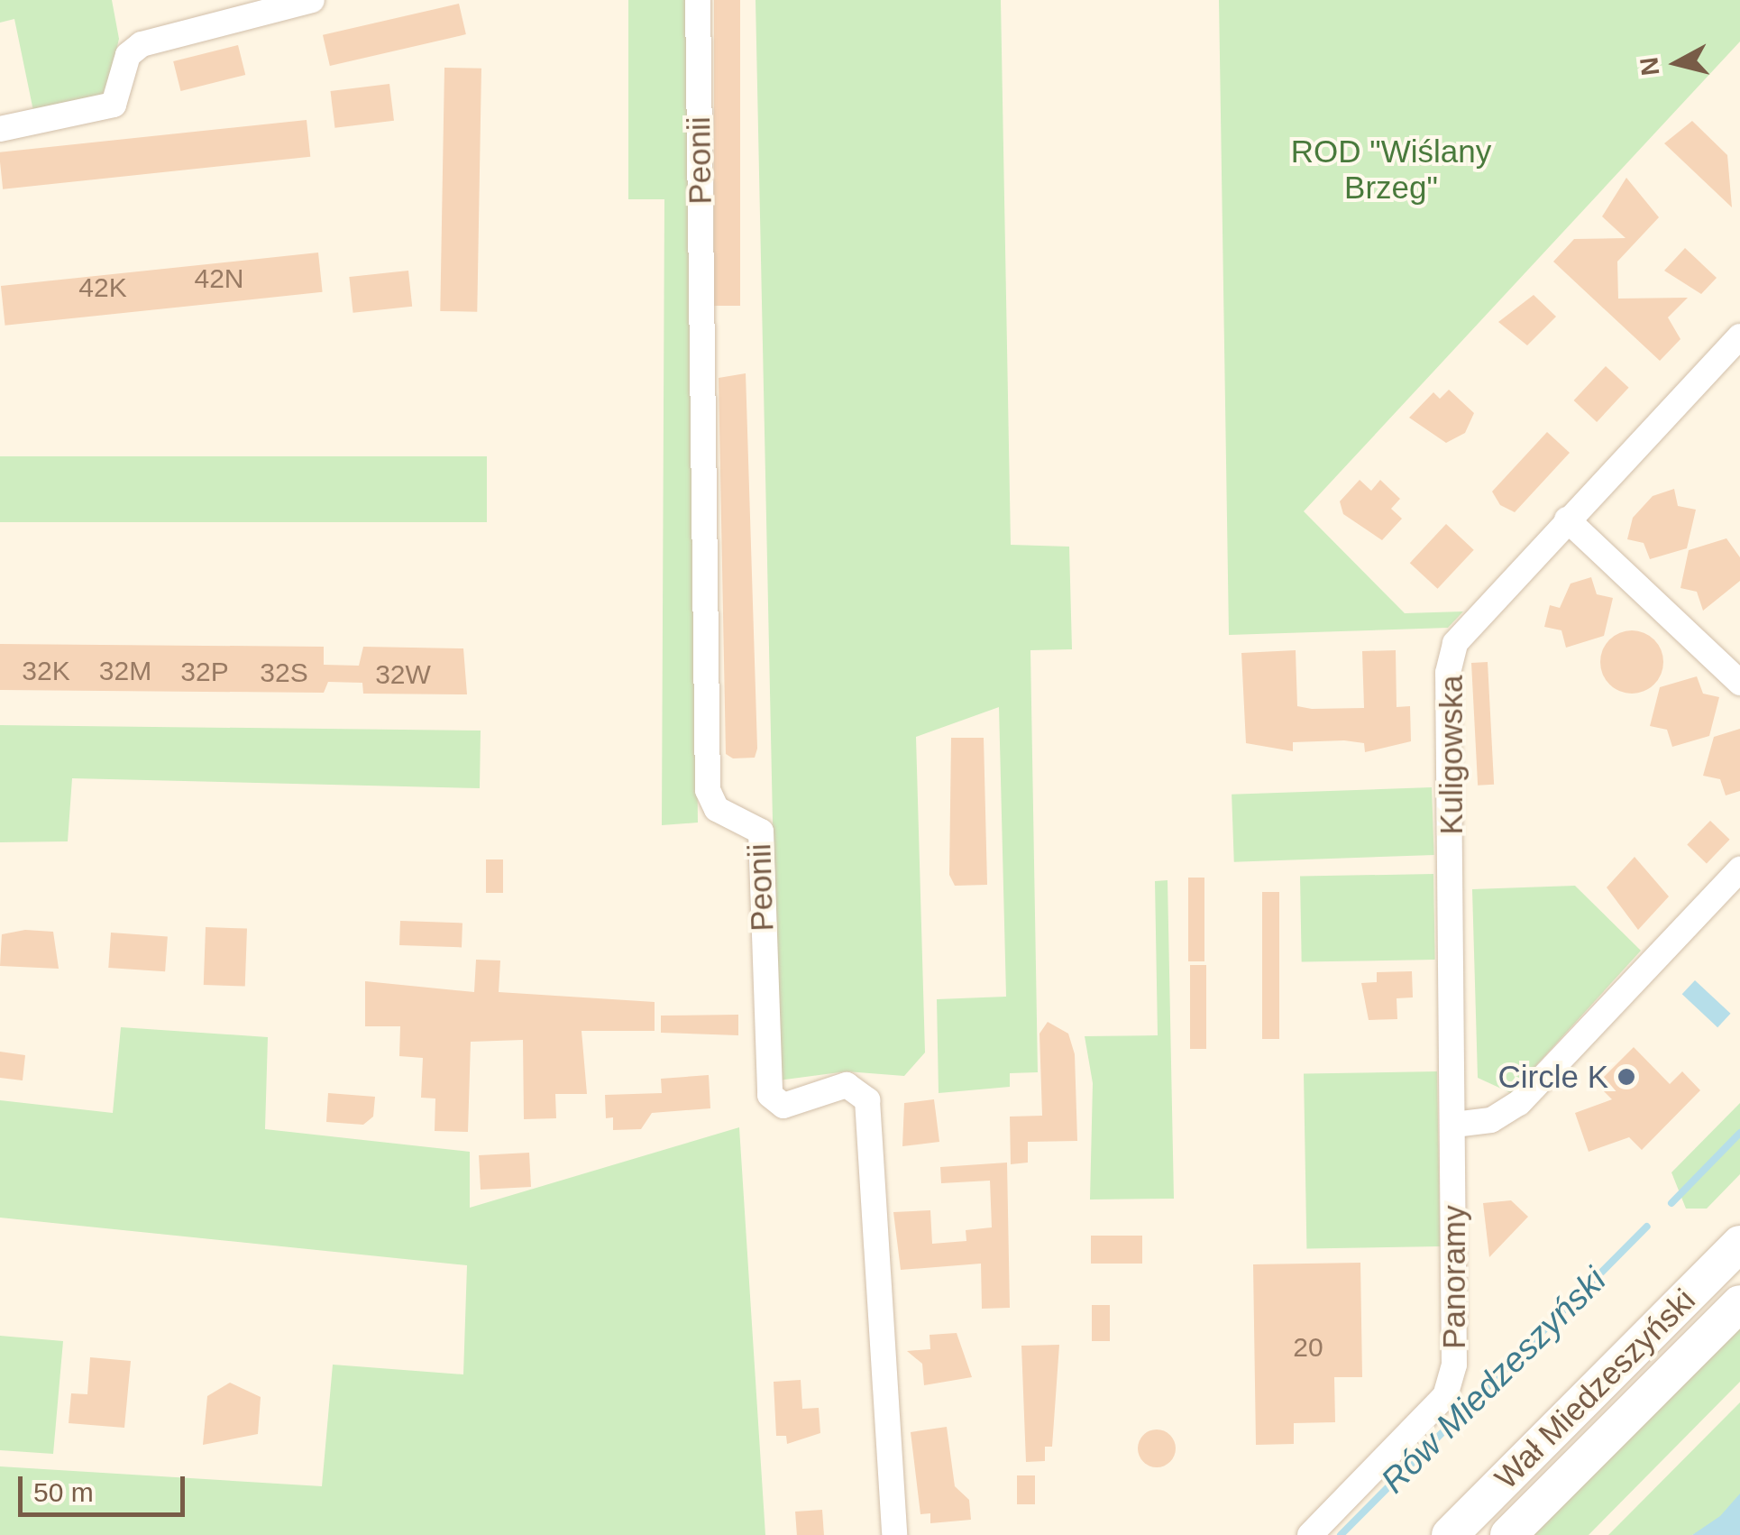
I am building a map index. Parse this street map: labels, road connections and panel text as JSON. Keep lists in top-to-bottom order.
{
  "streets": {
    "main road": ["Wał Miedzeszyński"],
    "street": ["Peonii", "Kuligowska", "Panoramy"]
  },
  "crossings": [
    ["Kuligowska", "Panoramy"]
  ],
  "water": ["Rów Miedzeszyński"],
  "parks": ["ROD \"Wiślany Brzeg\""],
  "places": ["Circle K"],
  "house_numbers": [
    "42N",
    "42K",
    "32K",
    "32M",
    "32P",
    "32S",
    "32W",
    "20"
  ],
  "scale_bar": "50 m",
  "north": "left"
}
